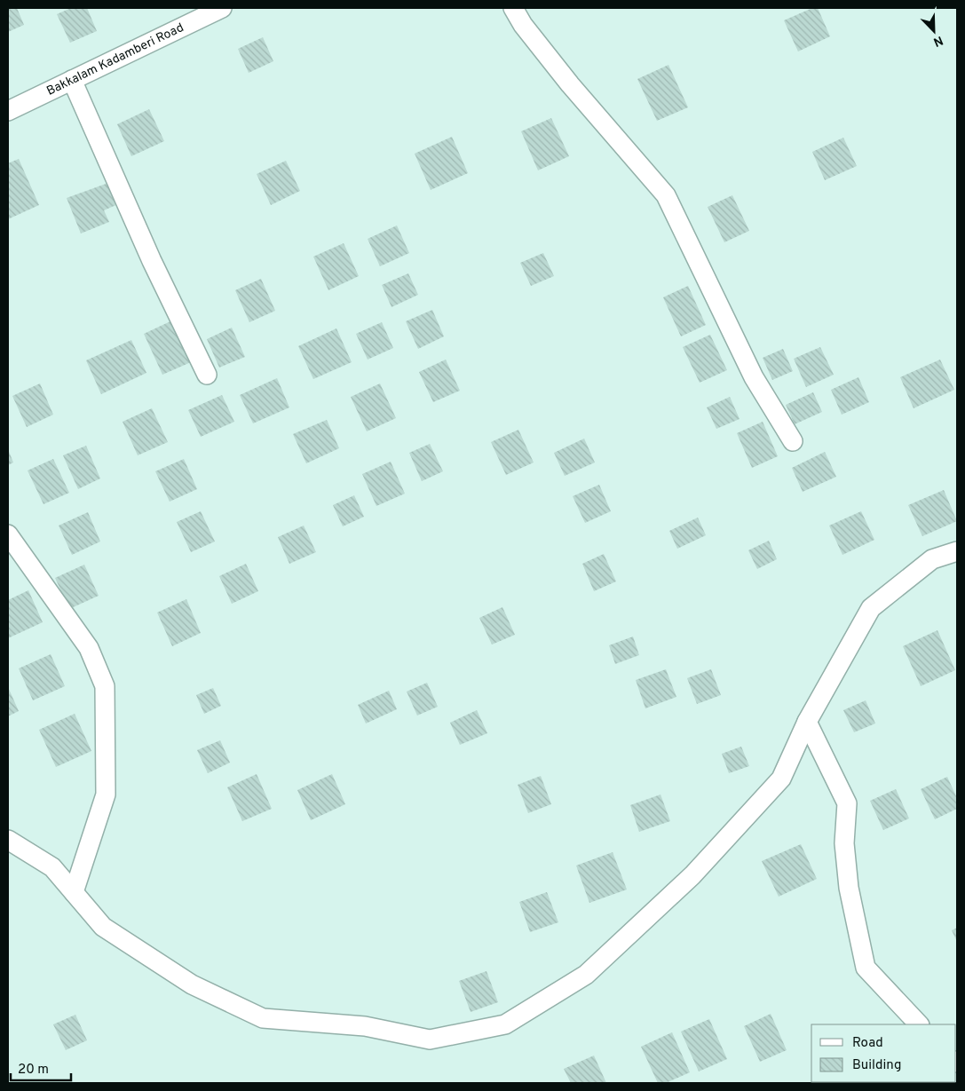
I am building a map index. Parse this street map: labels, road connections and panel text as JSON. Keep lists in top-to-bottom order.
{
  "streets": {
    "street": ["Bakkalam Kadamberi Road"]
  },
  "legend": ["Road", "Building"],
  "scale_bar": "20 m",
  "north": "bottom right"
}
